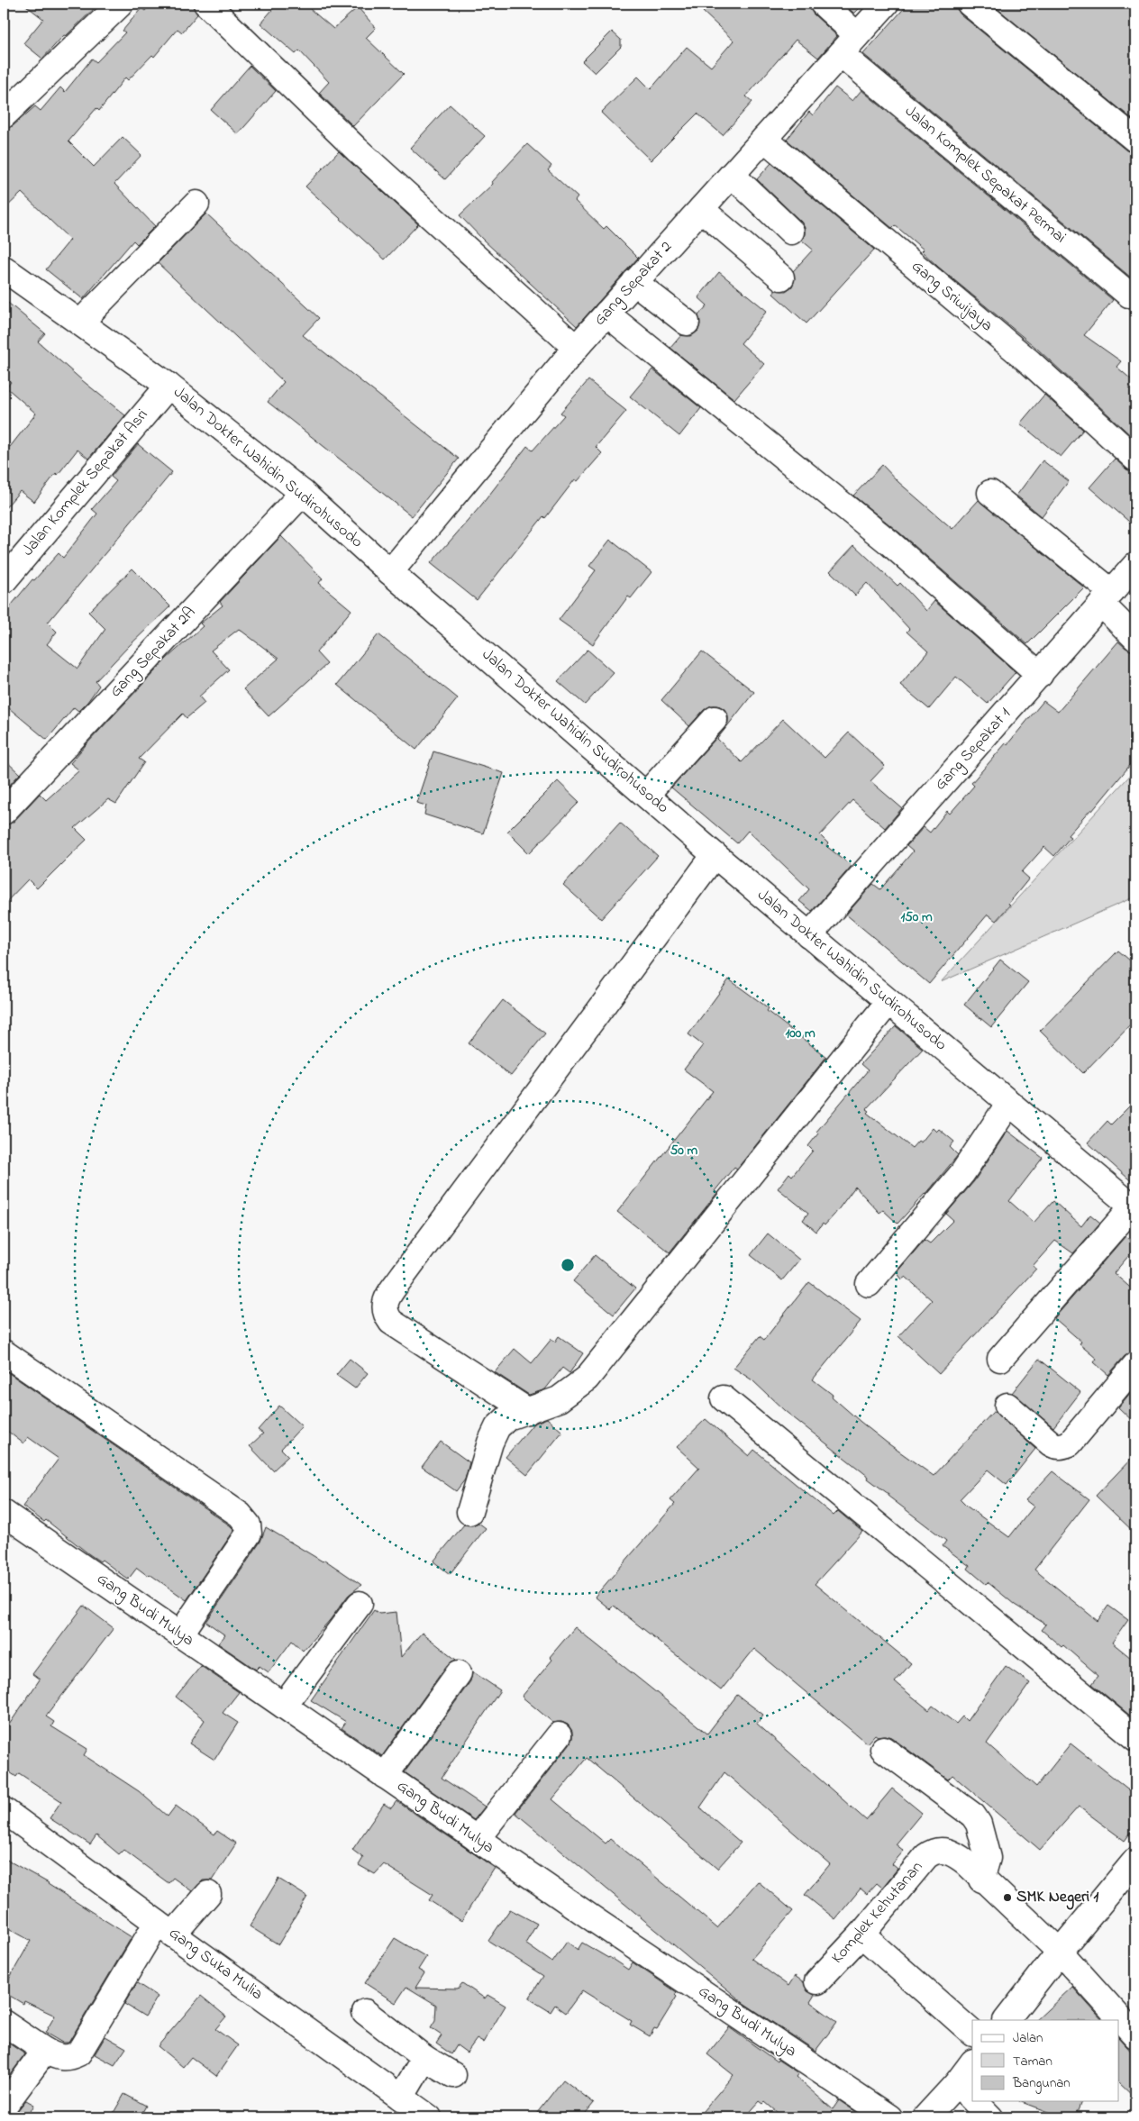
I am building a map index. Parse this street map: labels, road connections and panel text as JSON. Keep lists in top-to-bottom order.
{
  "streets": {
    "street": [
      "Jalan Komplek Sepakat Permai",
      "Gang Sepakat 2",
      "Gang Sriwijaya",
      "Jalan Dokter Wahidin Sudirohusodo",
      "Jalan Komplek Sepakat Asri",
      "Gang Sepakat 2A",
      "Gang Sepakat 1",
      "Gang Budi Mulya",
      "Komplek Kehutanan",
      "Gang Suka Mulia"
    ]
  },
  "crossings": [
    ["Jalan Komplek Sepakat Permai", "Gang Sepakat 2"],
    ["Gang Sepakat 2", "Gang Sriwijaya"],
    ["Gang Sepakat 2", "Jalan Dokter Wahidin Sudirohusodo"],
    ["Jalan Dokter Wahidin Sudirohusodo", "Jalan Komplek Sepakat Asri"],
    ["Jalan Dokter Wahidin Sudirohusodo", "Gang Sepakat 2A"],
    ["Jalan Dokter Wahidin Sudirohusodo", "Gang Sepakat 1"]
  ],
  "places": ["SMK Negeri 1"],
  "legend": ["Jalan", "Taman", "Bangunan"],
  "rings": ["150 m", "100 m", "50 m"]
}
